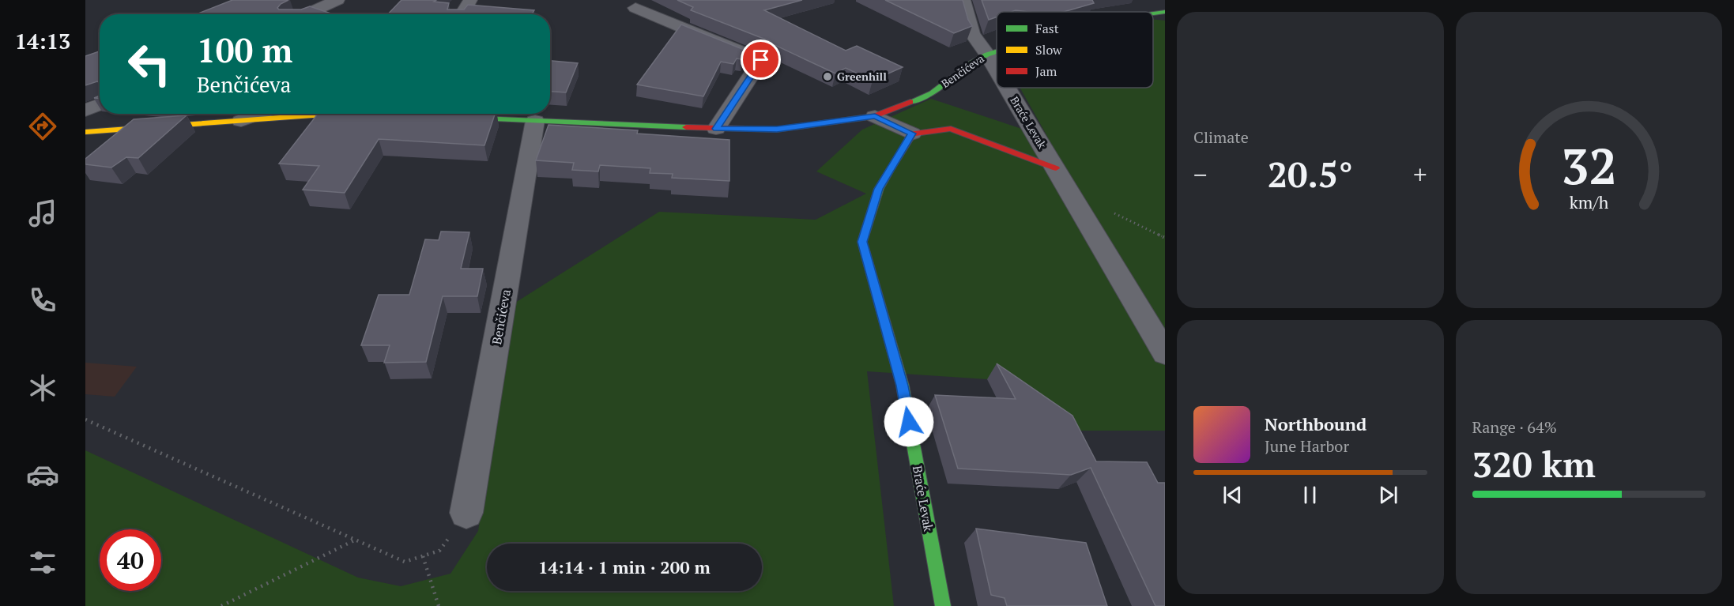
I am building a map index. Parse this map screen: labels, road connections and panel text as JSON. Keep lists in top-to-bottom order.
{
  "streets": {
    "street": ["Benčićeva", "Braće Levak"]
  },
  "crossings": [
    ["Benčićeva", "Braće Levak"]
  ],
  "places": ["Greenhill"],
  "legend": ["Fast", "Slow", "Jam"],
  "page": {
    "tabs": "14:13",
    "tile": [
      "Climate",
      ["Range · 64%", "320 km"]
    ],
    "turn": ["100 m", "Benčićeva"],
    "heat": ["−", "20.5°", "+"],
    "song": ["Northbound", "June Harbor"],
    "limit": "40",
    "trip": "14:14 · 1 min · 200 m",
    "gauge": ["32", "km/h"]
  }
}
